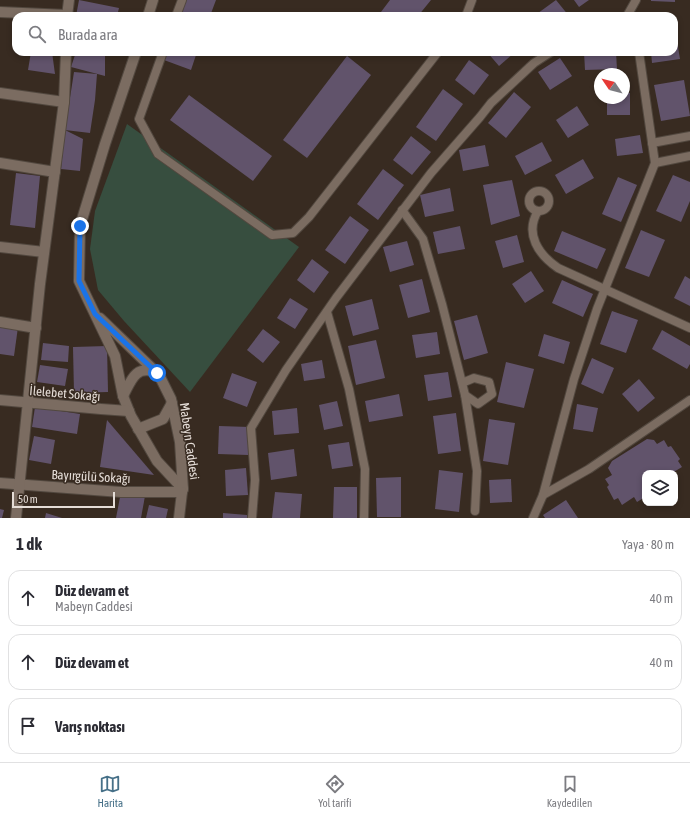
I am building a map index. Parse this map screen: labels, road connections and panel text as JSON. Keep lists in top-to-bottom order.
{
  "streets": {
    "street": ["İlelebet Sokağı", "Mabeyn Caddesi", "Bayırgülü Sokağı"]
  },
  "crossings": [
    ["İlelebet Sokağı", "Mabeyn Caddesi"],
    ["Mabeyn Caddesi", "Bayırgülü Sokağı"]
  ],
  "scale_bar": "50 m",
  "north": "top left",
  "page": {
    "search": "Burada ara",
    "scale": "50 m",
    "heading": ["1 dk", "Yaya · 80 m"],
    "list": [
      ["Düz devam et", "Mabeyn Caddesi", "40 m"],
      ["Düz devam et", "40 m"],
      "Varış noktası"
    ],
    "nav": ["Harita", "Yol tarifi", "Kaydedilen"]
  }
}
